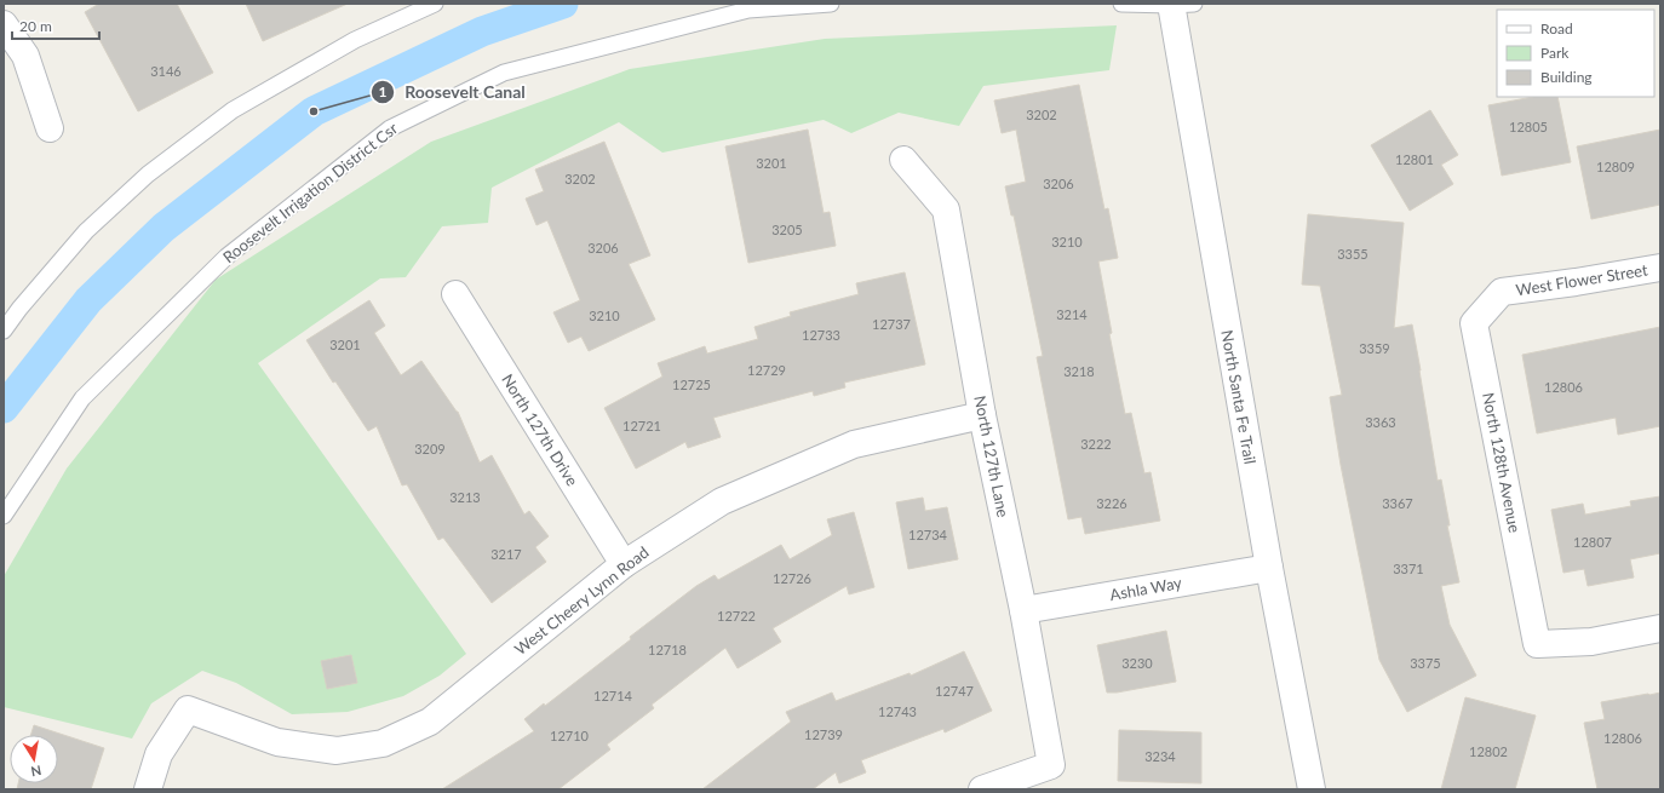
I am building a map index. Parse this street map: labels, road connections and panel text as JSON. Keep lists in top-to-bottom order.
{
  "streets": {
    "street": [
      "West Flower Street",
      "North Santa Fe Trail",
      "North 127th Drive",
      "North 127th Lane",
      "North 128th Avenue",
      "Ashla Way",
      "West Cheery Lynn Road"
    ],
    "lane": ["Roosevelt Irrigation District Csr"]
  },
  "crossings": [
    ["West Flower Street", "North 128th Avenue"],
    ["North Santa Fe Trail", "Ashla Way"],
    ["North 127th Drive", "West Cheery Lynn Road"],
    ["North 127th Lane", "Ashla Way"],
    ["North 127th Lane", "West Cheery Lynn Road"]
  ],
  "places": ["Roosevelt Canal"],
  "house_numbers": [
    "3146",
    "3202",
    "12805",
    "12801",
    "3201",
    "12809",
    "3202",
    "3206",
    "3205",
    "3210",
    "3206",
    "3355",
    "3214",
    "3210",
    "12737",
    "12733",
    "3201",
    "3359",
    "12729",
    "3218",
    "12725",
    "12806",
    "3363",
    "12721",
    "3222",
    "3209",
    "3213",
    "3226",
    "3367",
    "12734",
    "12807",
    "3217",
    "3371",
    "12726",
    "12722",
    "12718",
    "3230",
    "3375",
    "12747",
    "12714",
    "12743",
    "12739",
    "12710",
    "12806",
    "12802",
    "3234"
  ],
  "legend": ["Road", "Park", "Building"],
  "scale_bar": "20 m",
  "north": "bottom"
}
